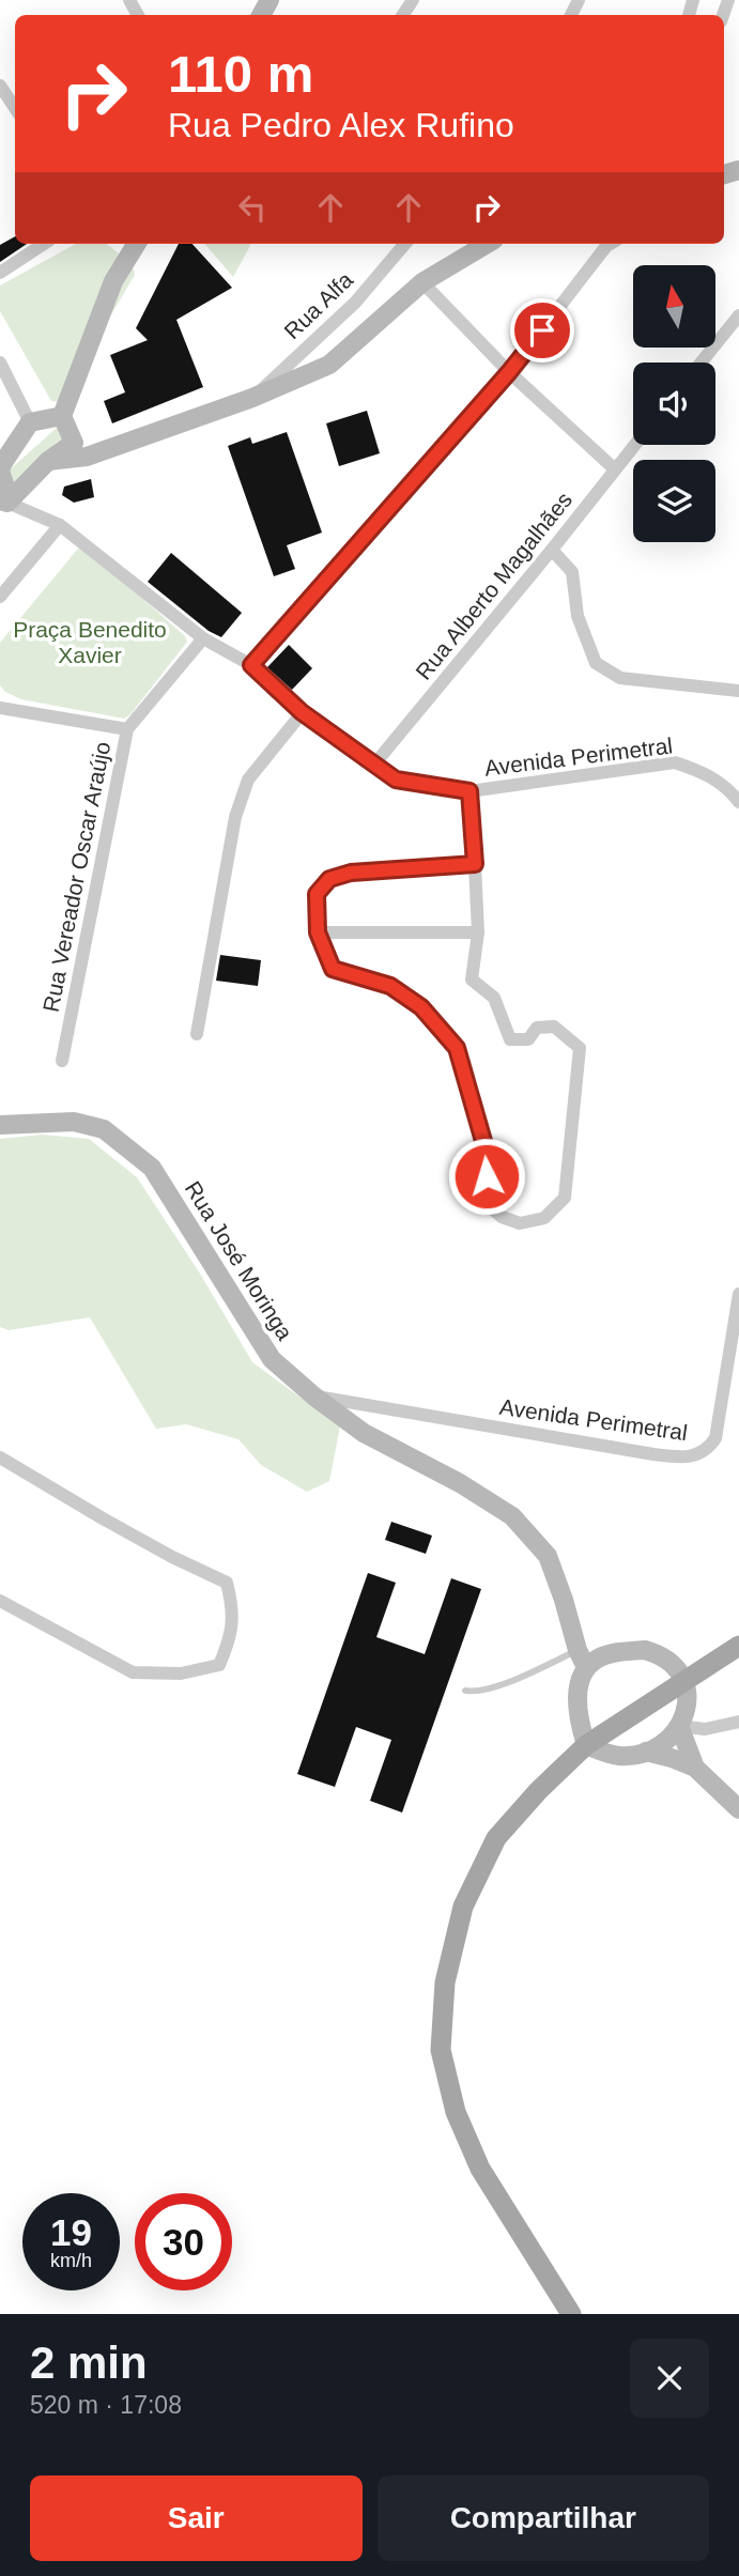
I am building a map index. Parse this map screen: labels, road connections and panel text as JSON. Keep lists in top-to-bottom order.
{
  "streets": {
    "street": [
      "Rua Alfa",
      "Rua Alberto Magalhães",
      "Avenida Perimetral",
      "Rua Vereador Oscar Araújo",
      "Rua José Moringa"
    ]
  },
  "crossings": [
    ["Rua Alberto Magalhães", "Avenida Perimetral"],
    ["Avenida Perimetral", "Rua Vereador Oscar Araújo"],
    ["Avenida Perimetral", "Rua José Moringa"]
  ],
  "parks": ["Praça Benedito Xavier"],
  "north": "top",
  "page": {
    "turn": ["110 m", "Rua Pedro Alex Rufino"],
    "speed": "19 km/h",
    "limit": "30",
    "heading": ["2 min", "520 m · 17:08"],
    "buttons": ["Sair", "Compartilhar"]
  }
}
